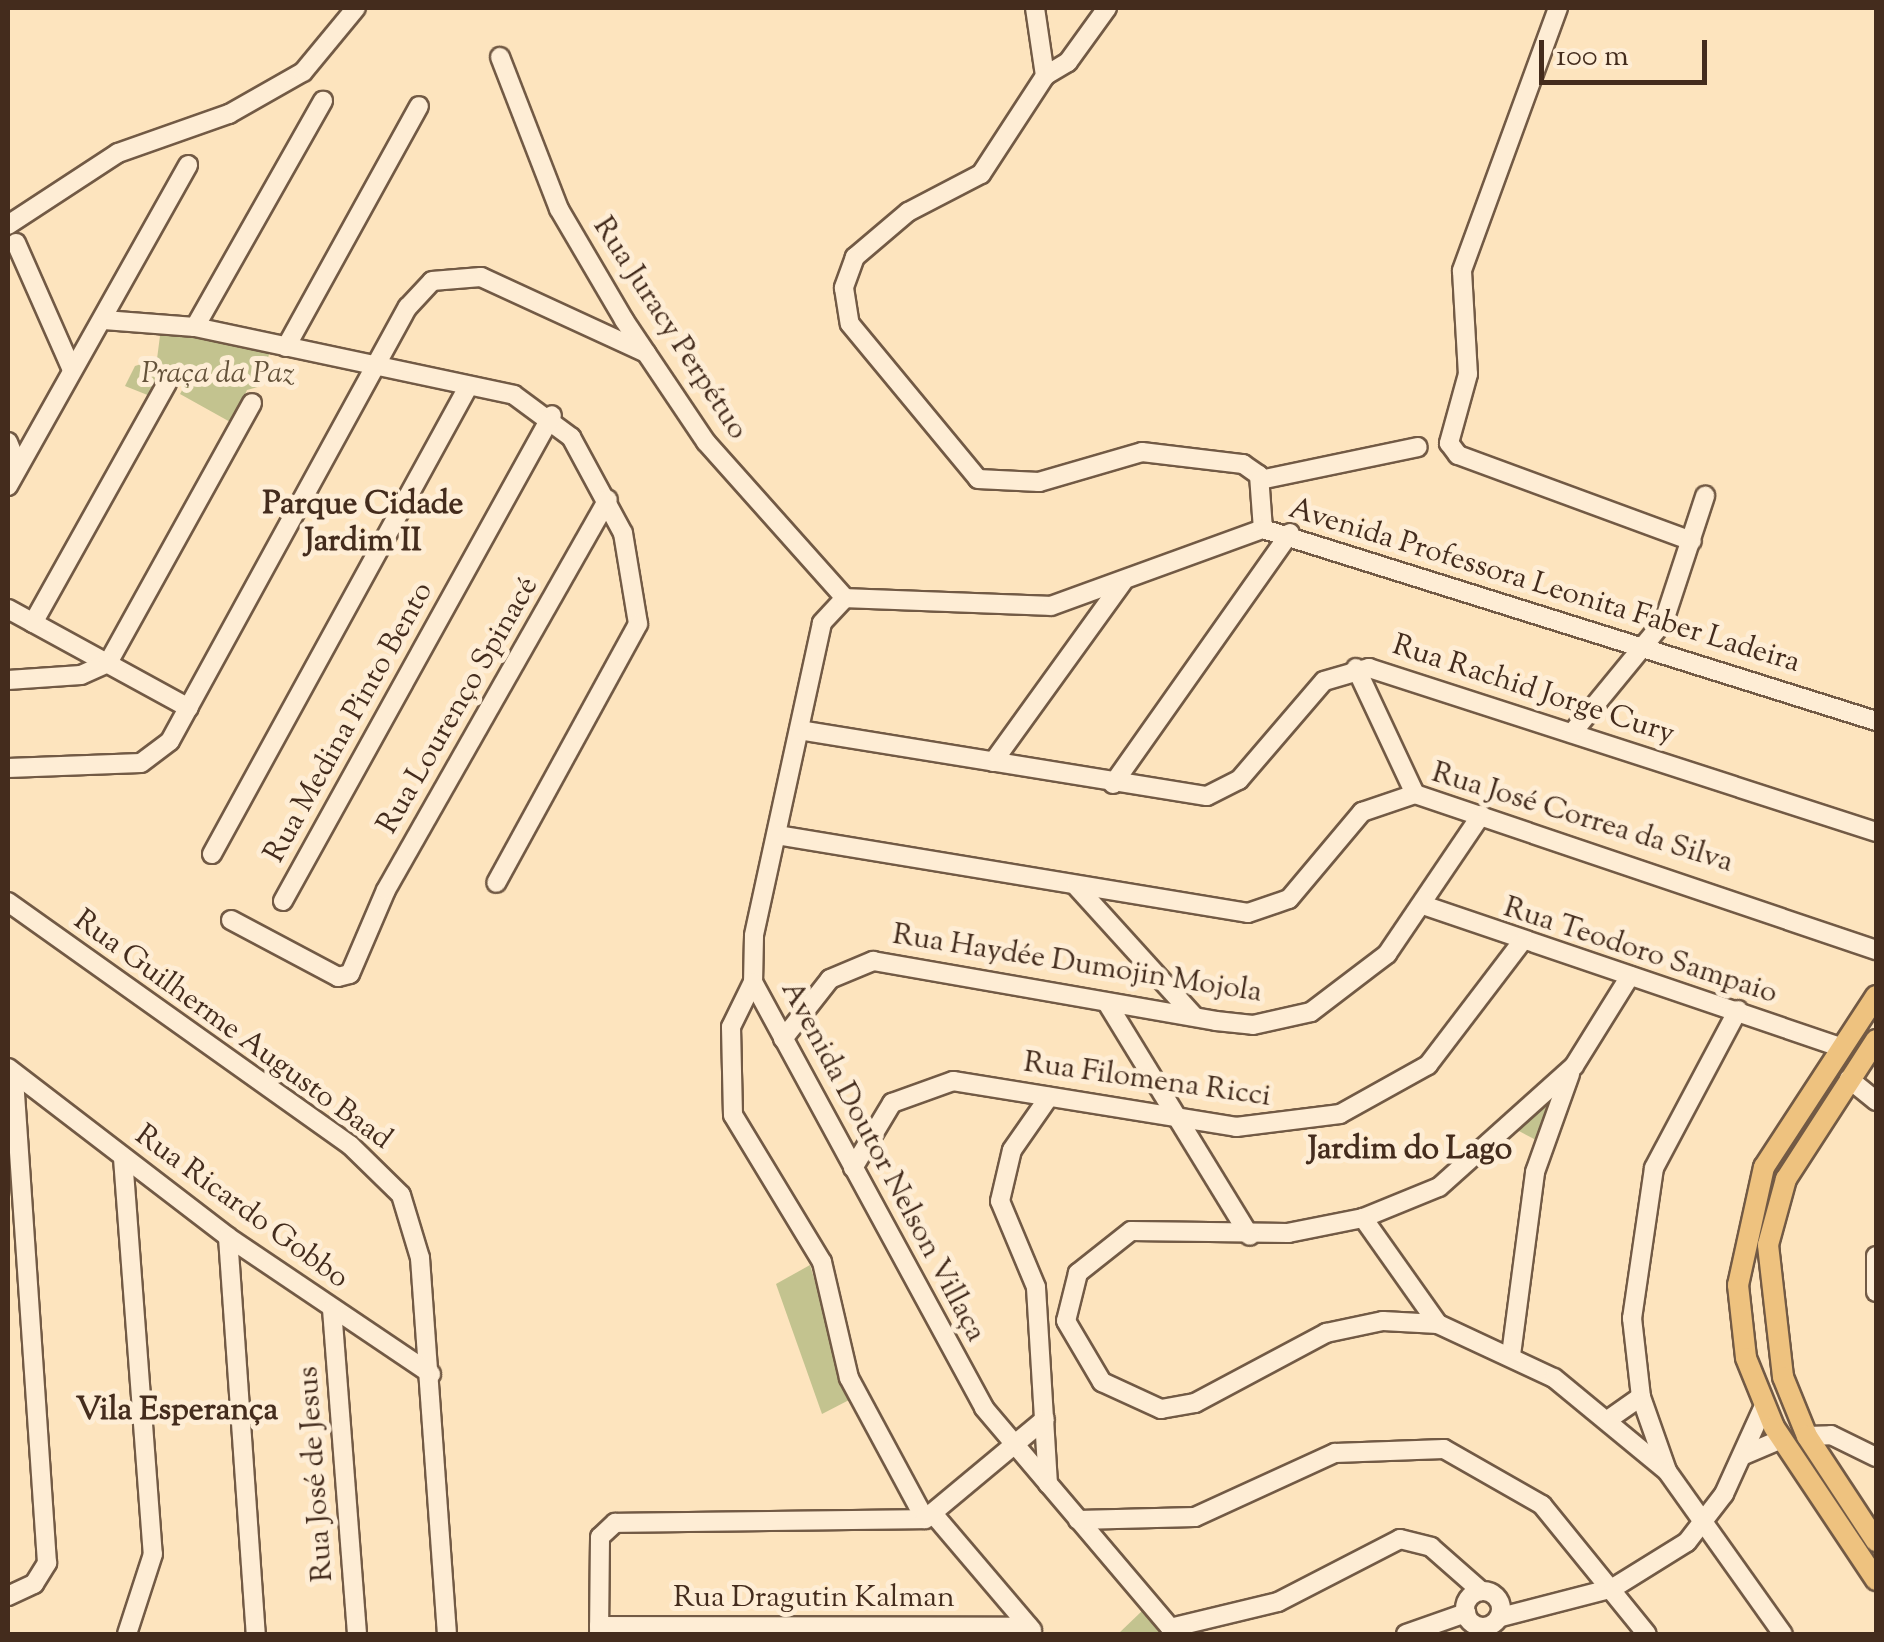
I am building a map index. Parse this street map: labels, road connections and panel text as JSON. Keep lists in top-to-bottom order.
{
  "streets": {
    "street": [
      "Rua Juracy Perpétuo",
      "Avenida Professora Leonita Faber Ladeira",
      "Rua Rachid Jorge Cury",
      "Rua Lourenço Spinacé",
      "Rua Medina Pinto Bento",
      "Rua José Correa da Silva",
      "Rua Teodoro Sampaio",
      "Rua Haydée Dumojin Mojola",
      "Rua Guilherme Augusto Baad",
      "Rua Filomena Ricci",
      "Avenida Doutor Nelson Villaça",
      "Rua Ricardo Gobbo",
      "Rua José de Jesus",
      "Rua Dragutin Kalman"
    ]
  },
  "crossings": [
    ["Rua Juracy Perpétuo", "Avenida Professora Leonita Faber Ladeira"],
    ["Rua Juracy Perpétuo", "Avenida Doutor Nelson Villaça"],
    ["Avenida Professora Leonita Faber Ladeira", "Avenida Doutor Nelson Villaça"],
    ["Rua Rachid Jorge Cury", "Avenida Doutor Nelson Villaça"],
    ["Rua José Correa da Silva", "Rua Haydée Dumojin Mojola"],
    ["Rua José Correa da Silva", "Avenida Doutor Nelson Villaça"],
    ["Rua Teodoro Sampaio", "Rua Haydée Dumojin Mojola"],
    ["Rua Teodoro Sampaio", "Rua Filomena Ricci"],
    ["Rua Haydée Dumojin Mojola", "Avenida Doutor Nelson Villaça"],
    ["Rua Guilherme Augusto Baad", "Rua Ricardo Gobbo"],
    ["Rua Filomena Ricci", "Avenida Doutor Nelson Villaça"],
    ["Rua Ricardo Gobbo", "Rua José de Jesus"]
  ],
  "districts": ["Parque Cidade Jardim II", "Jardim do Lago", "Vila Esperança"],
  "parks": ["Praça da Paz"],
  "scale_bar": "100 m"
}
